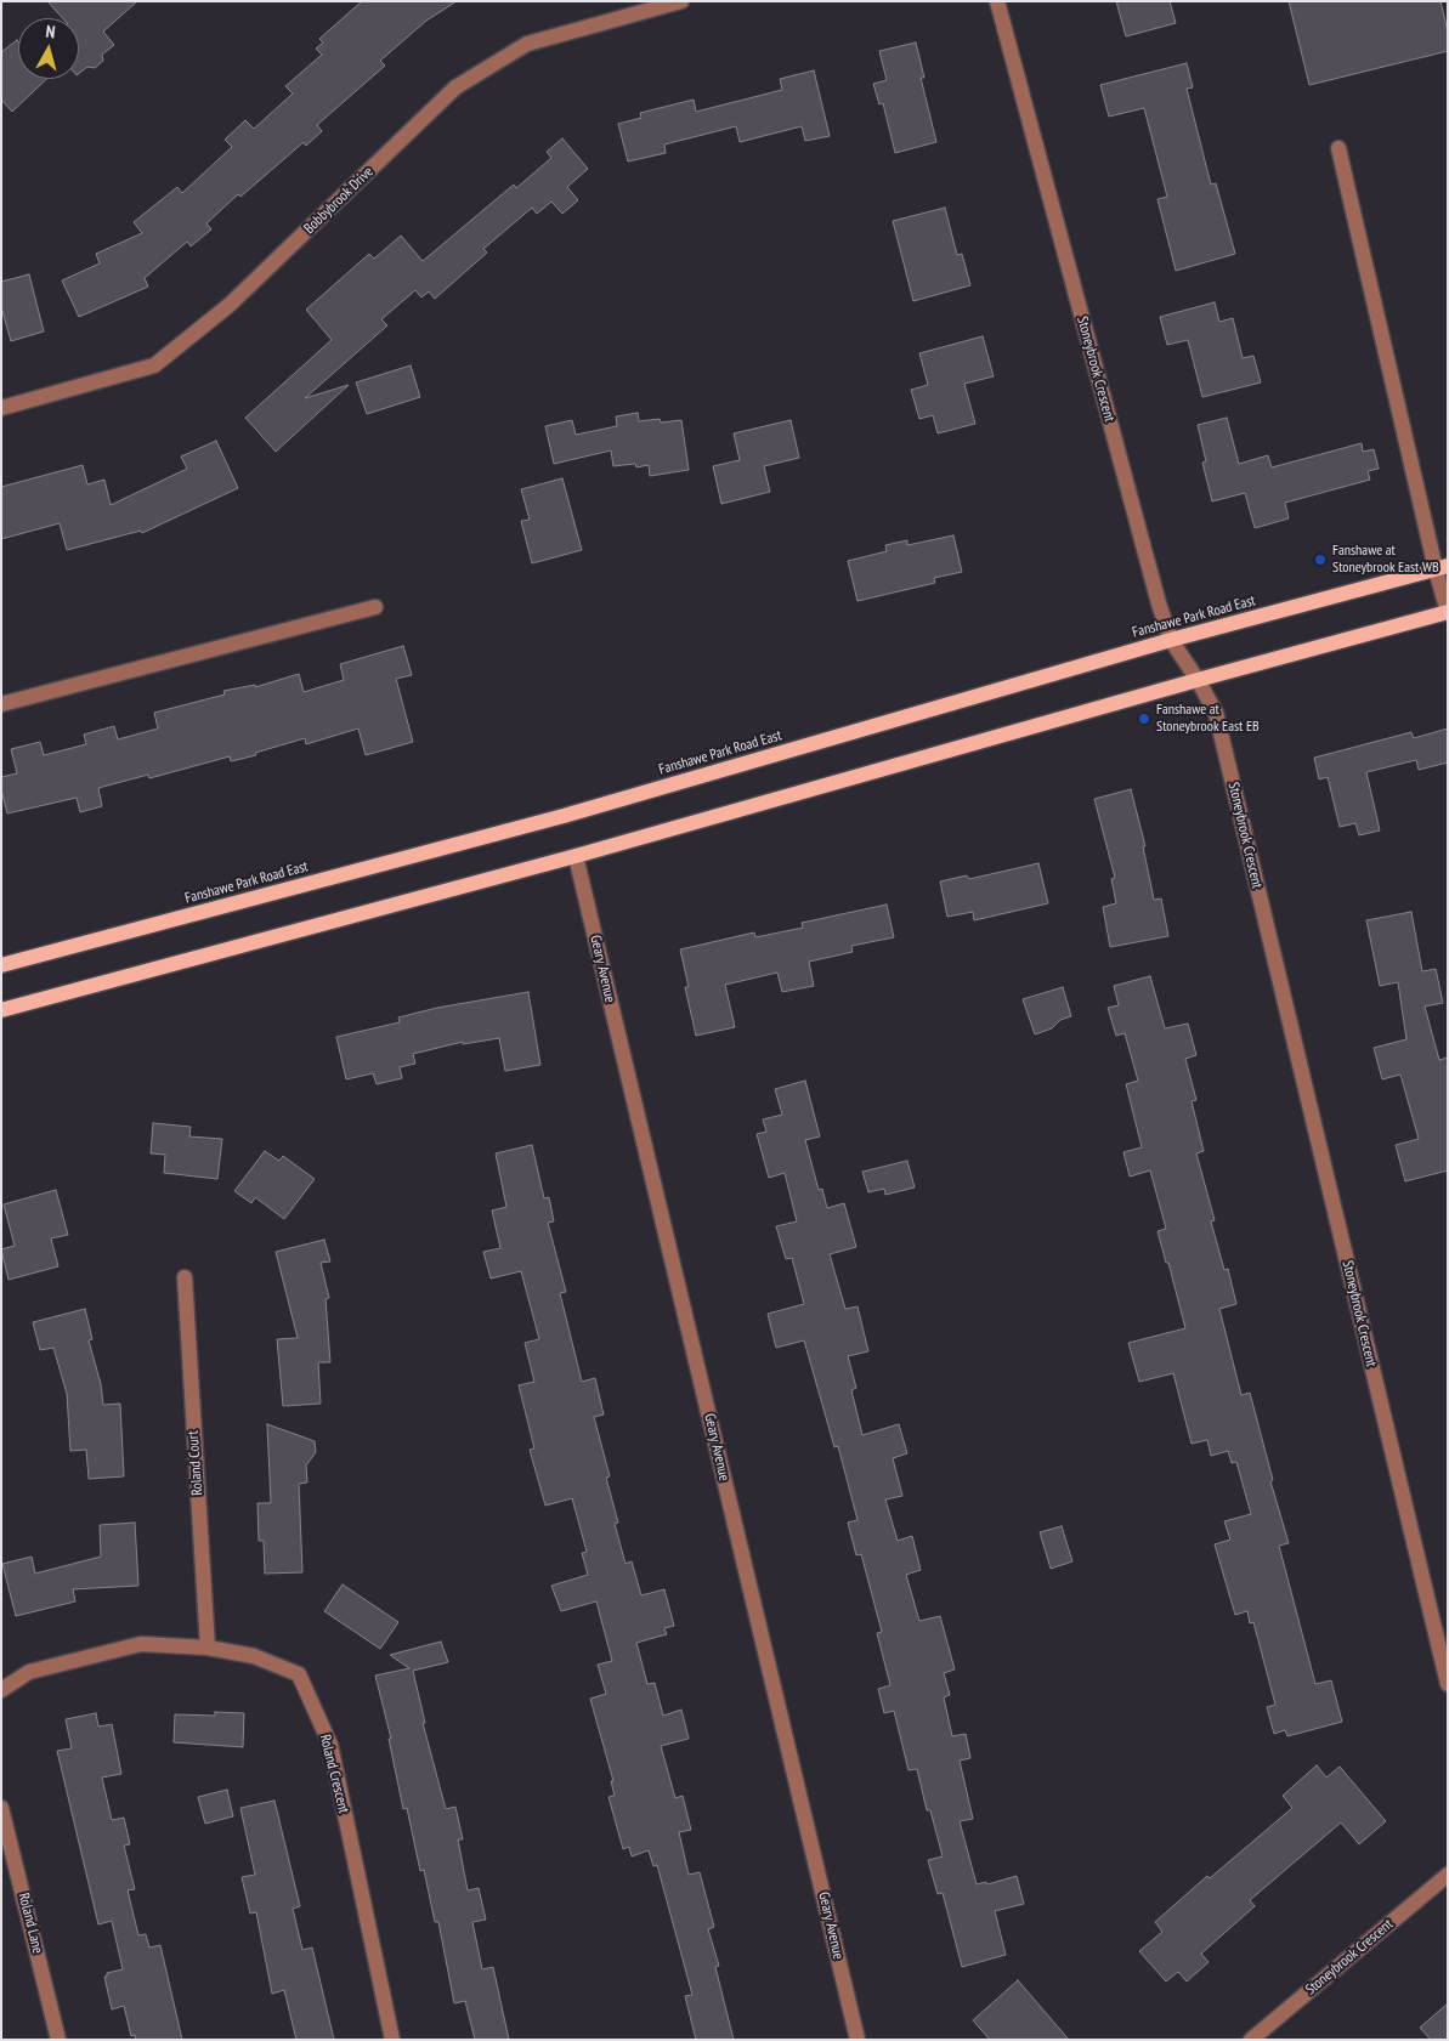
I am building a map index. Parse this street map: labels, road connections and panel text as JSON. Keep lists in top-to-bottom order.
{
  "streets": {
    "main road": ["Fanshawe Park Road East"],
    "street": [
      "Bobbybrook Drive",
      "Stoneybrook Crescent",
      "Geary Avenue",
      "Roland Court",
      "Roland Crescent",
      "Roland Lane"
    ]
  },
  "crossings": [
    ["Stoneybrook Crescent", "Fanshawe Park Road East"],
    ["Roland Court", "Roland Crescent"]
  ],
  "places": ["Fanshawe at Stoneybrook East WB", "Fanshawe at Stoneybrook East EB"],
  "north": "top"
}
